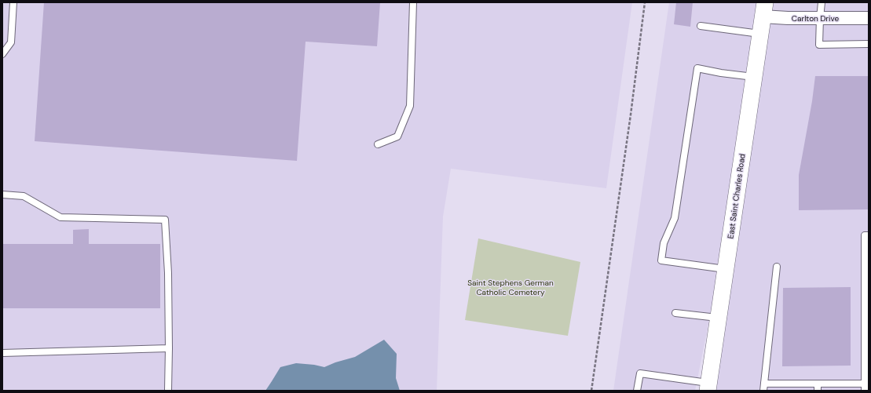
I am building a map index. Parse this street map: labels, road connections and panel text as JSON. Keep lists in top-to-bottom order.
{
  "streets": {
    "street": ["Carlton Drive", "East Saint Charles Road"]
  },
  "crossings": [
    ["Carlton Drive", "East Saint Charles Road"]
  ],
  "parks": ["Saint Stephens German Catholic Cemetery"]
}
